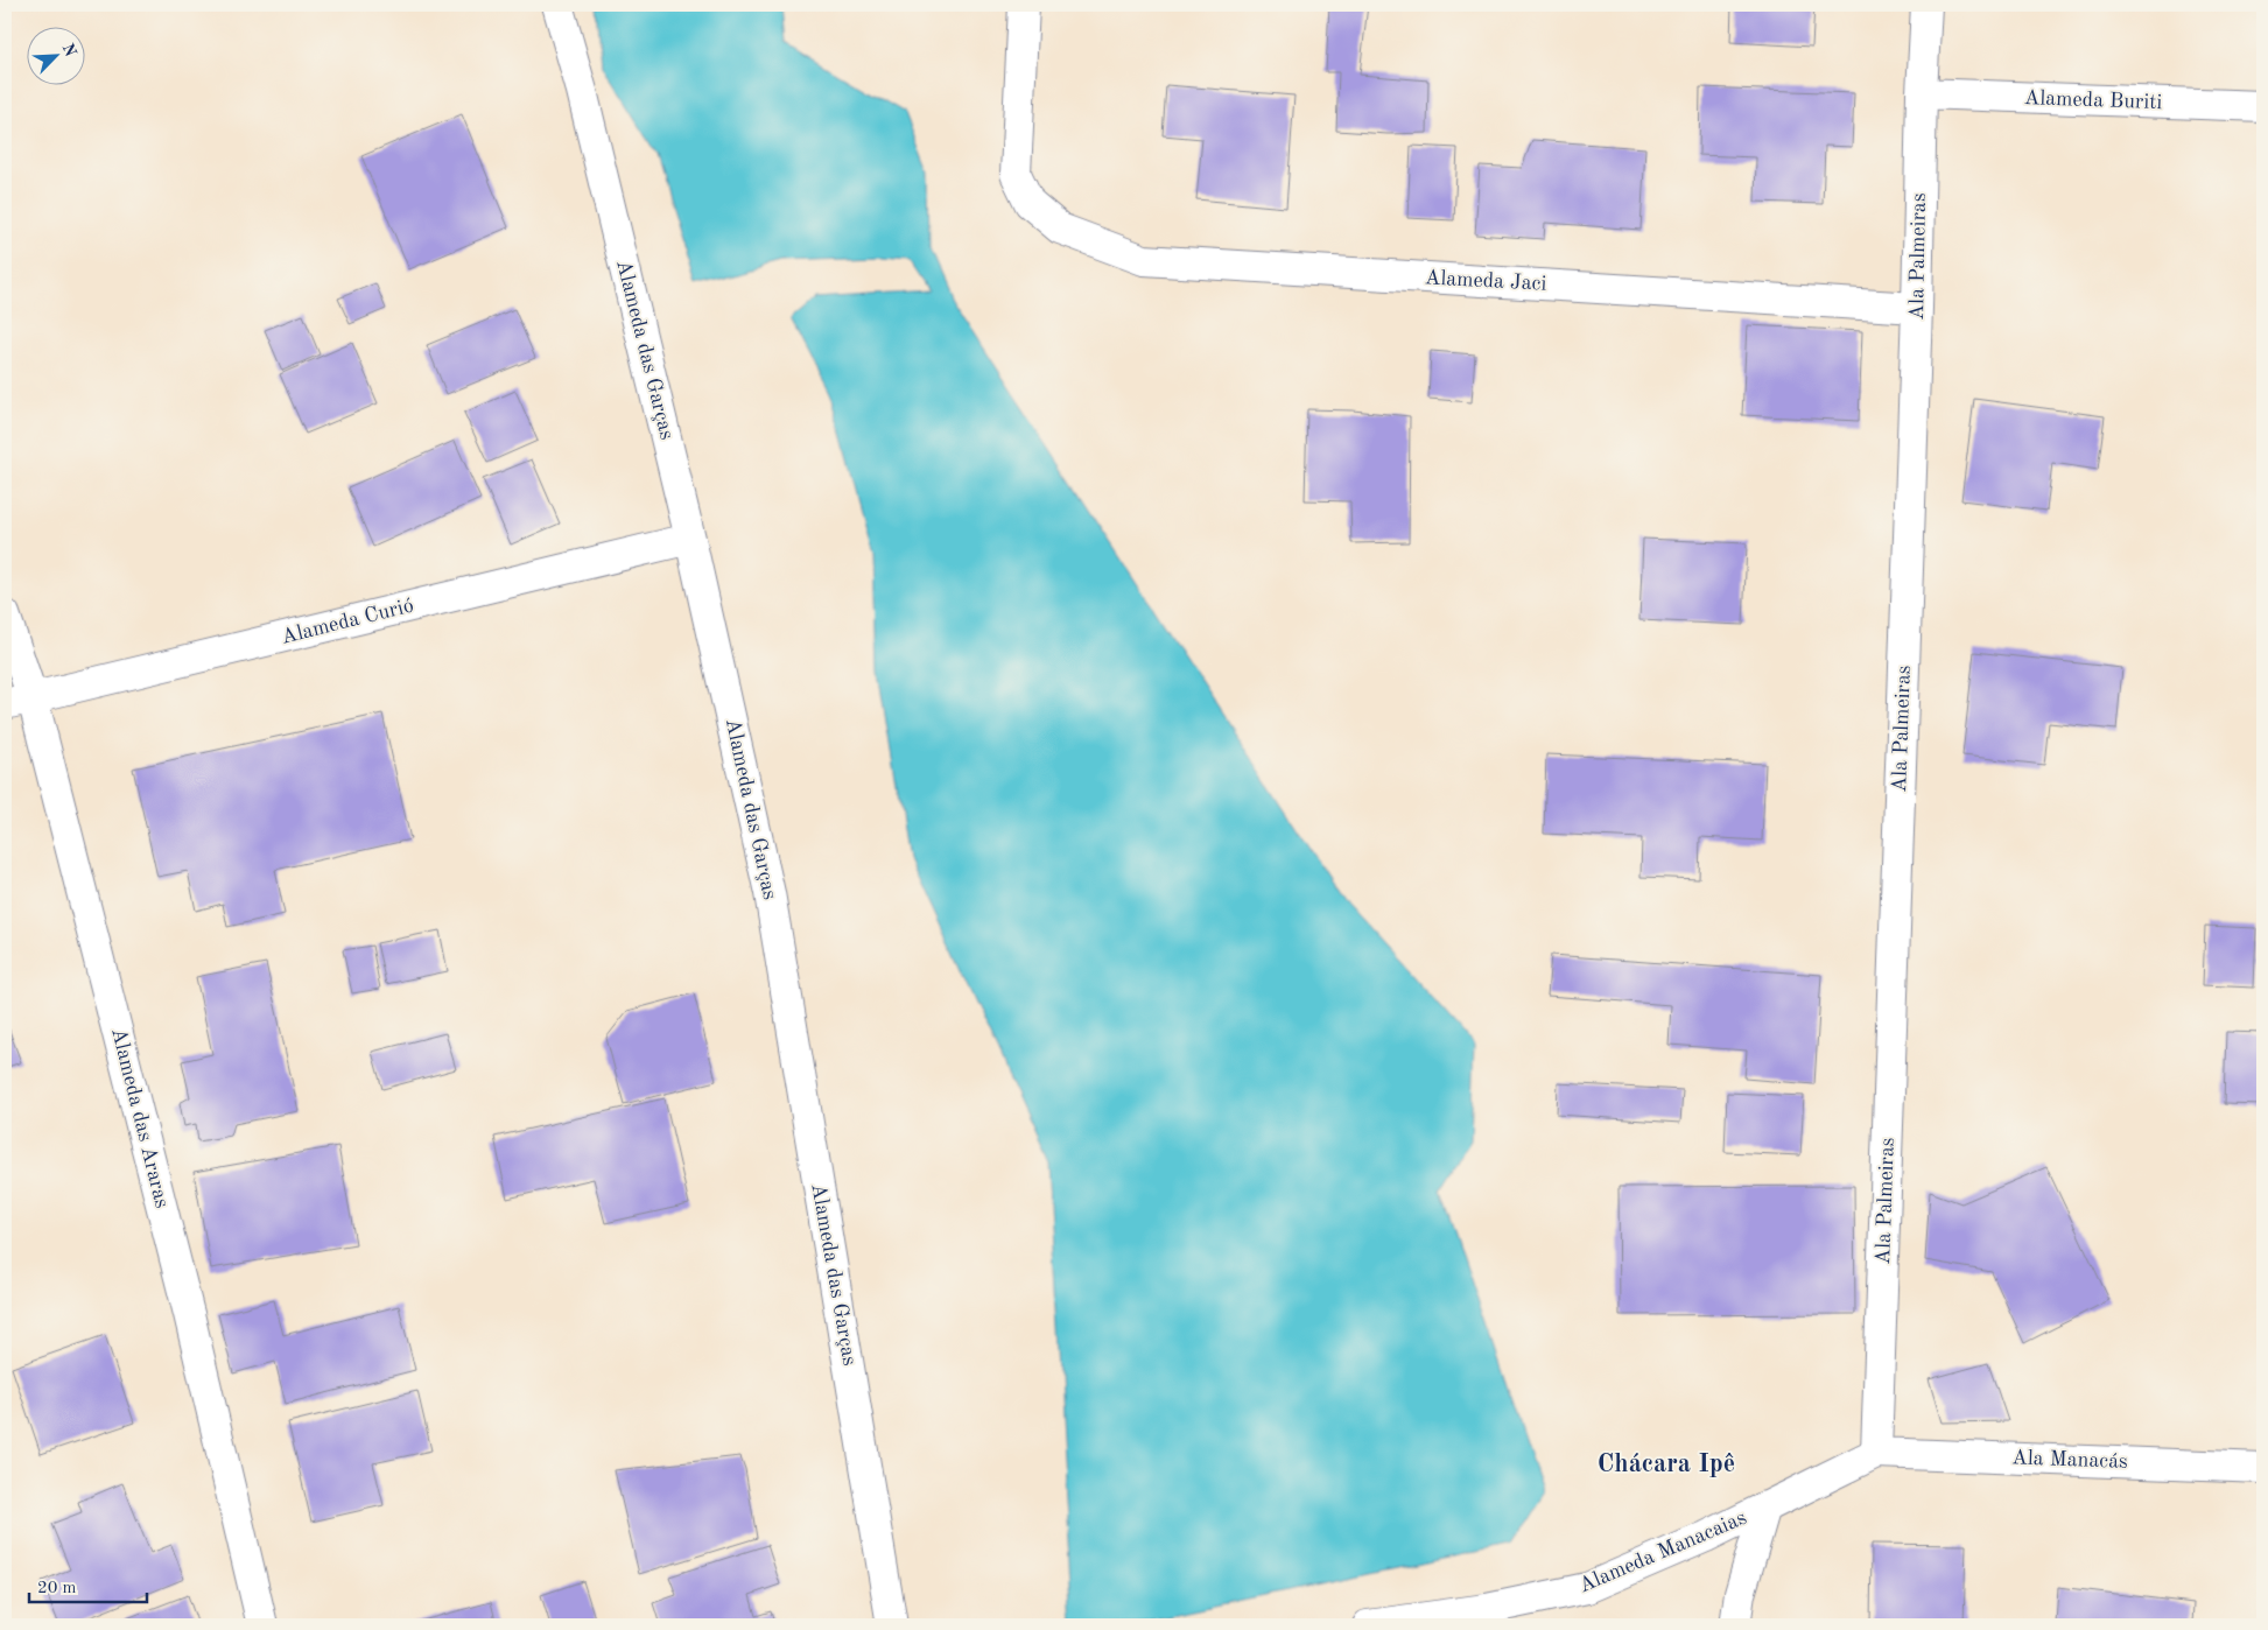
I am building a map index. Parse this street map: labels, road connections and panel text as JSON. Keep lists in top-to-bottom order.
{
  "streets": {
    "street": [
      "Alameda Buriti",
      "Ala Palmeiras",
      "Alameda Jaci",
      "Alameda das Garças",
      "Alameda Curió",
      "Alameda das Araras",
      "Ala Manacás",
      "Alameda Manacaias"
    ]
  },
  "crossings": [
    ["Alameda Buriti", "Ala Palmeiras"],
    ["Ala Palmeiras", "Alameda Jaci"],
    ["Ala Palmeiras", "Ala Manacás"],
    ["Ala Palmeiras", "Alameda Manacaias"],
    ["Alameda das Garças", "Alameda Curió"],
    ["Alameda Curió", "Alameda das Araras"],
    ["Ala Manacás", "Alameda Manacaias"]
  ],
  "districts": ["Chácara Ipê"],
  "scale_bar": "20 m",
  "north": "top right"
}
